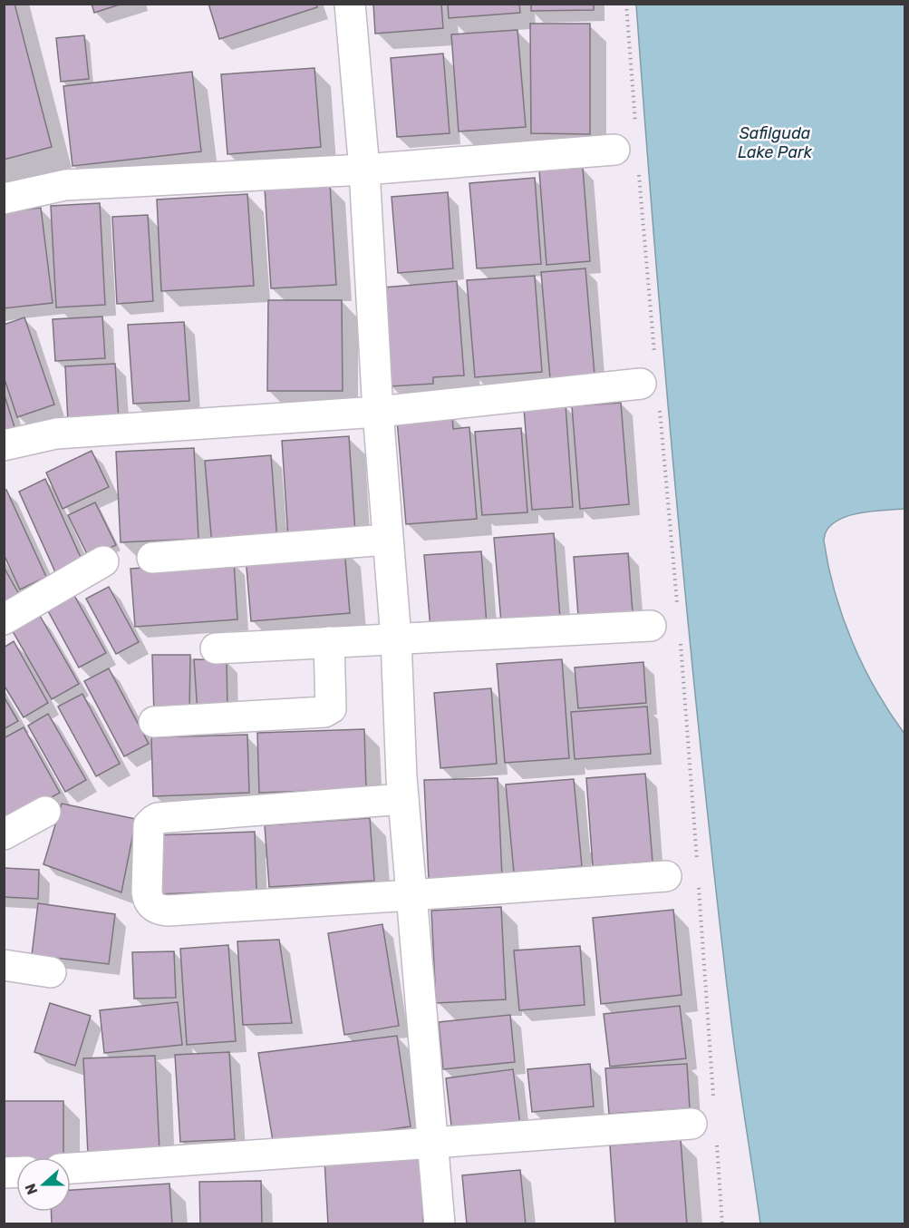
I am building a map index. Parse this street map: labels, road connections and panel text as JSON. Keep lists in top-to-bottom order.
{
  "water": ["Safilguda Lake Park"],
  "north": "left"
}
